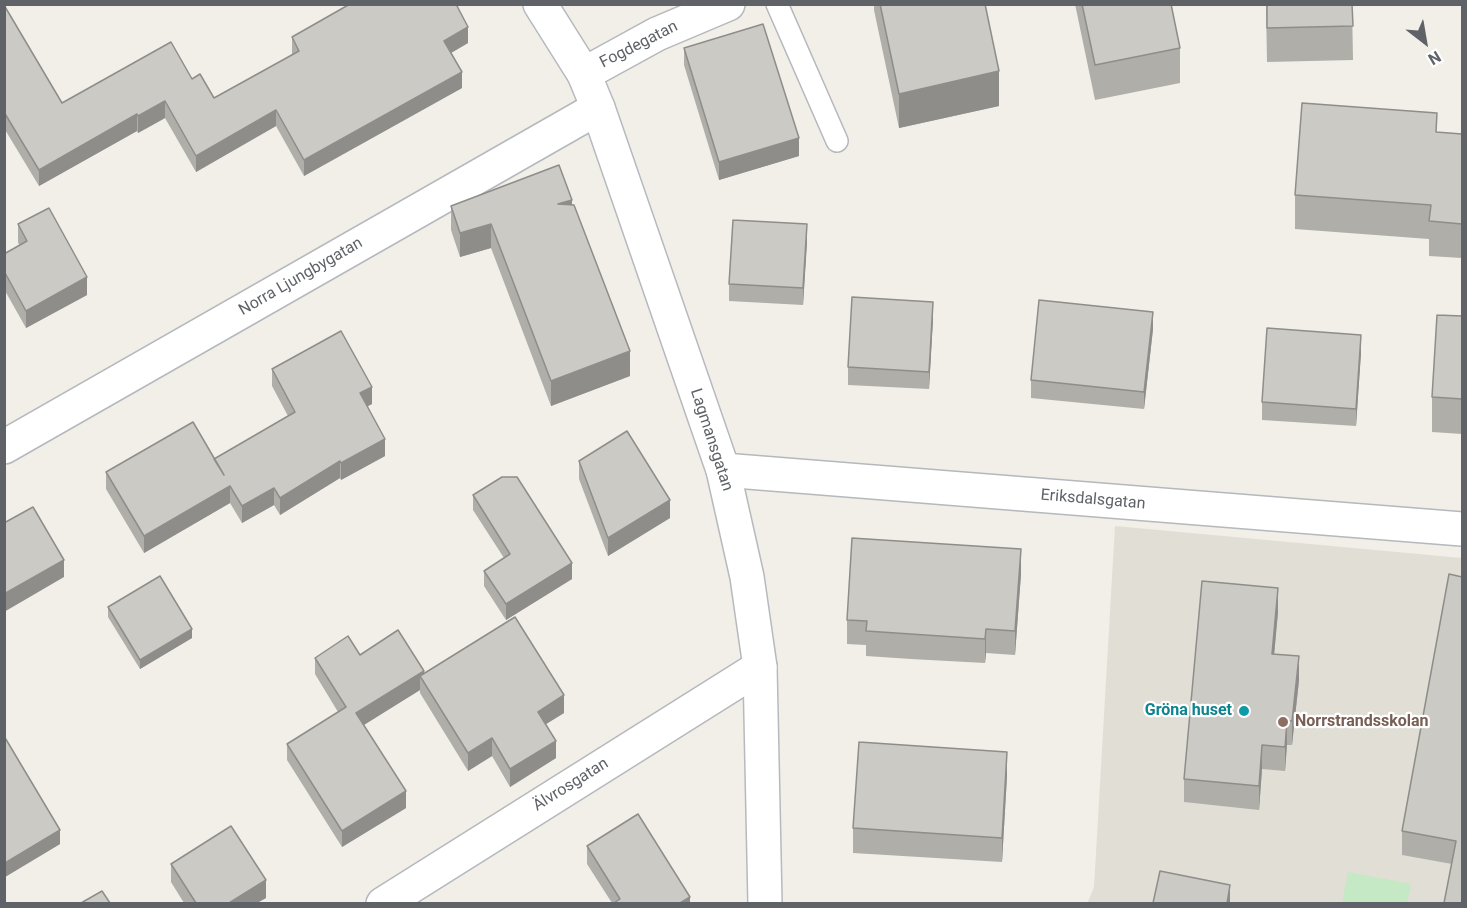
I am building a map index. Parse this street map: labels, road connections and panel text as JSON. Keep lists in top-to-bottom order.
{
  "streets": {
    "street": [
      "Fogdegatan",
      "Norra Ljungbygatan",
      "Lagmansgatan",
      "Eriksdalsgatan",
      "Älvrosgatan"
    ]
  },
  "crossings": [
    ["Fogdegatan", "Lagmansgatan"],
    ["Norra Ljungbygatan", "Lagmansgatan"],
    ["Lagmansgatan", "Eriksdalsgatan"],
    ["Lagmansgatan", "Älvrosgatan"]
  ],
  "places": ["Gröna huset", "Norrstrandsskolan"],
  "north": "bottom right"
}
